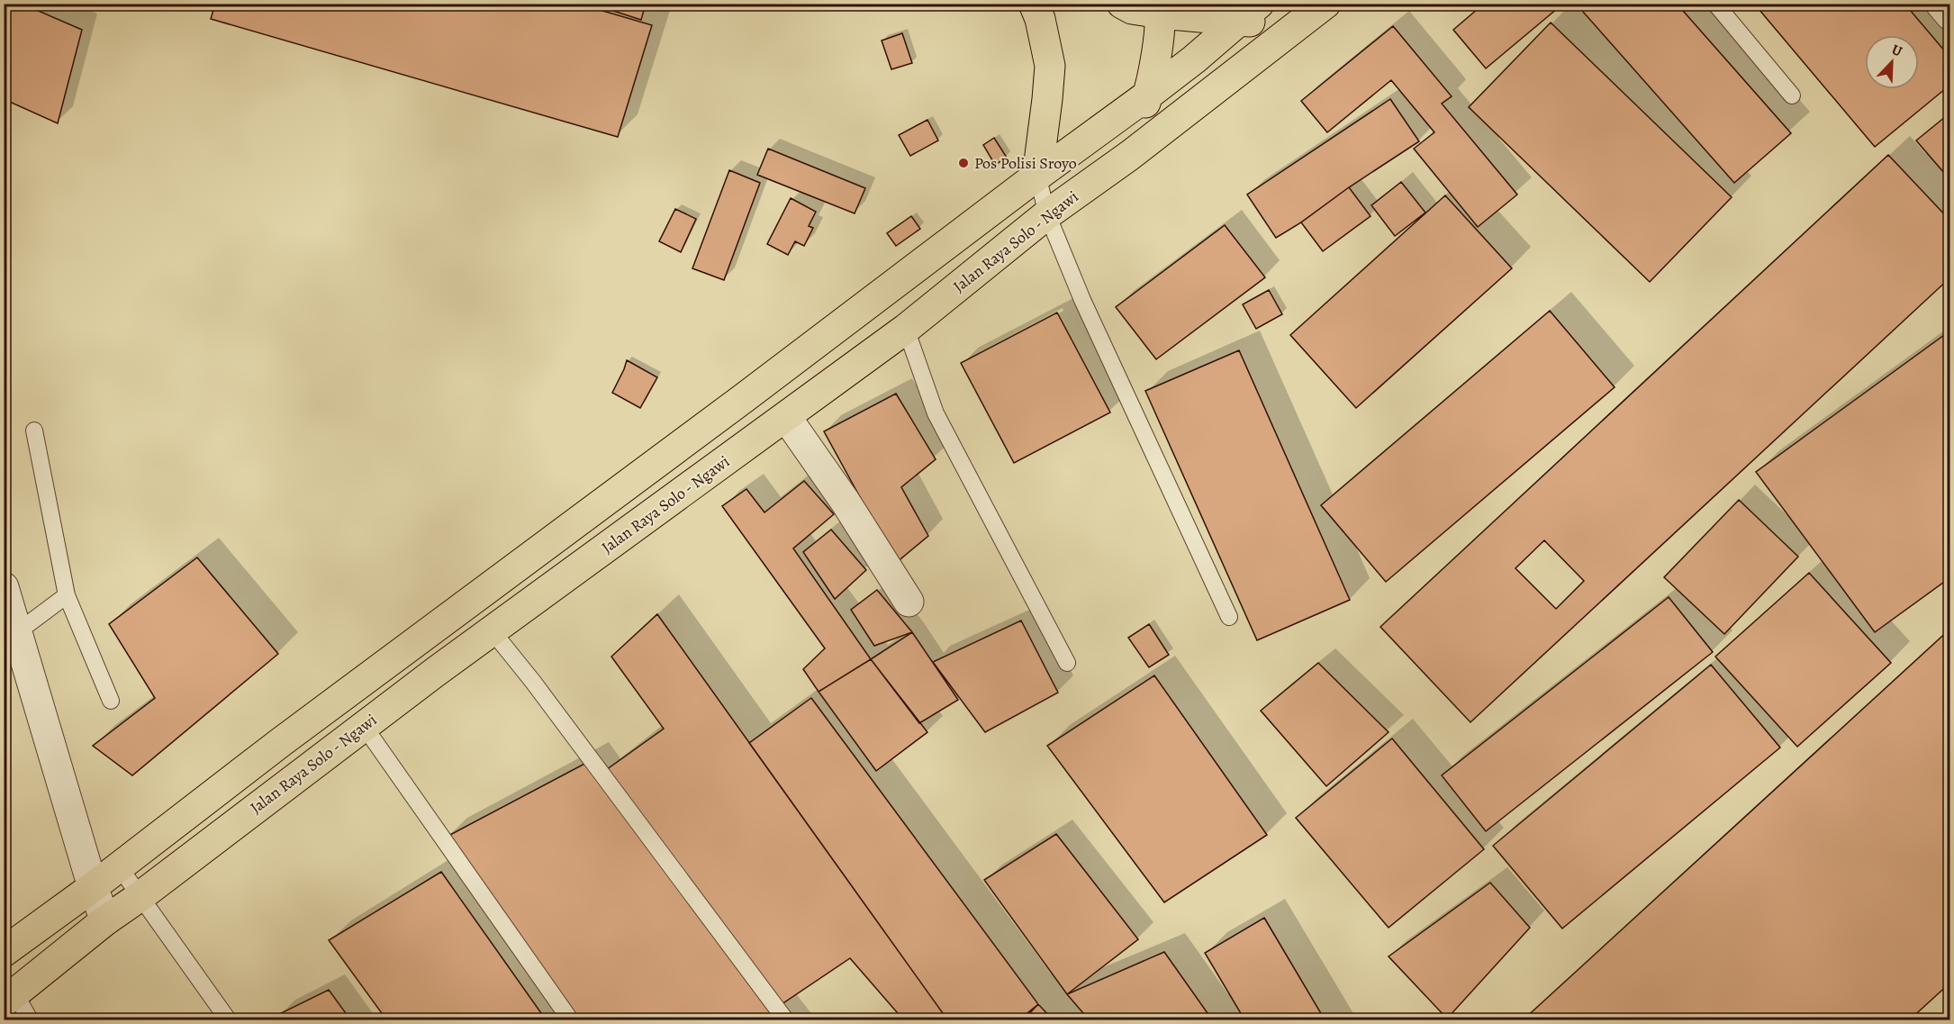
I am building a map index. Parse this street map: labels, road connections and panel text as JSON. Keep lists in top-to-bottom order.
{
  "streets": {
    "highway": ["Jalan Raya Solo - Ngawi"]
  },
  "places": ["Pos Polisi Sroyo"],
  "north": "top right"
}
